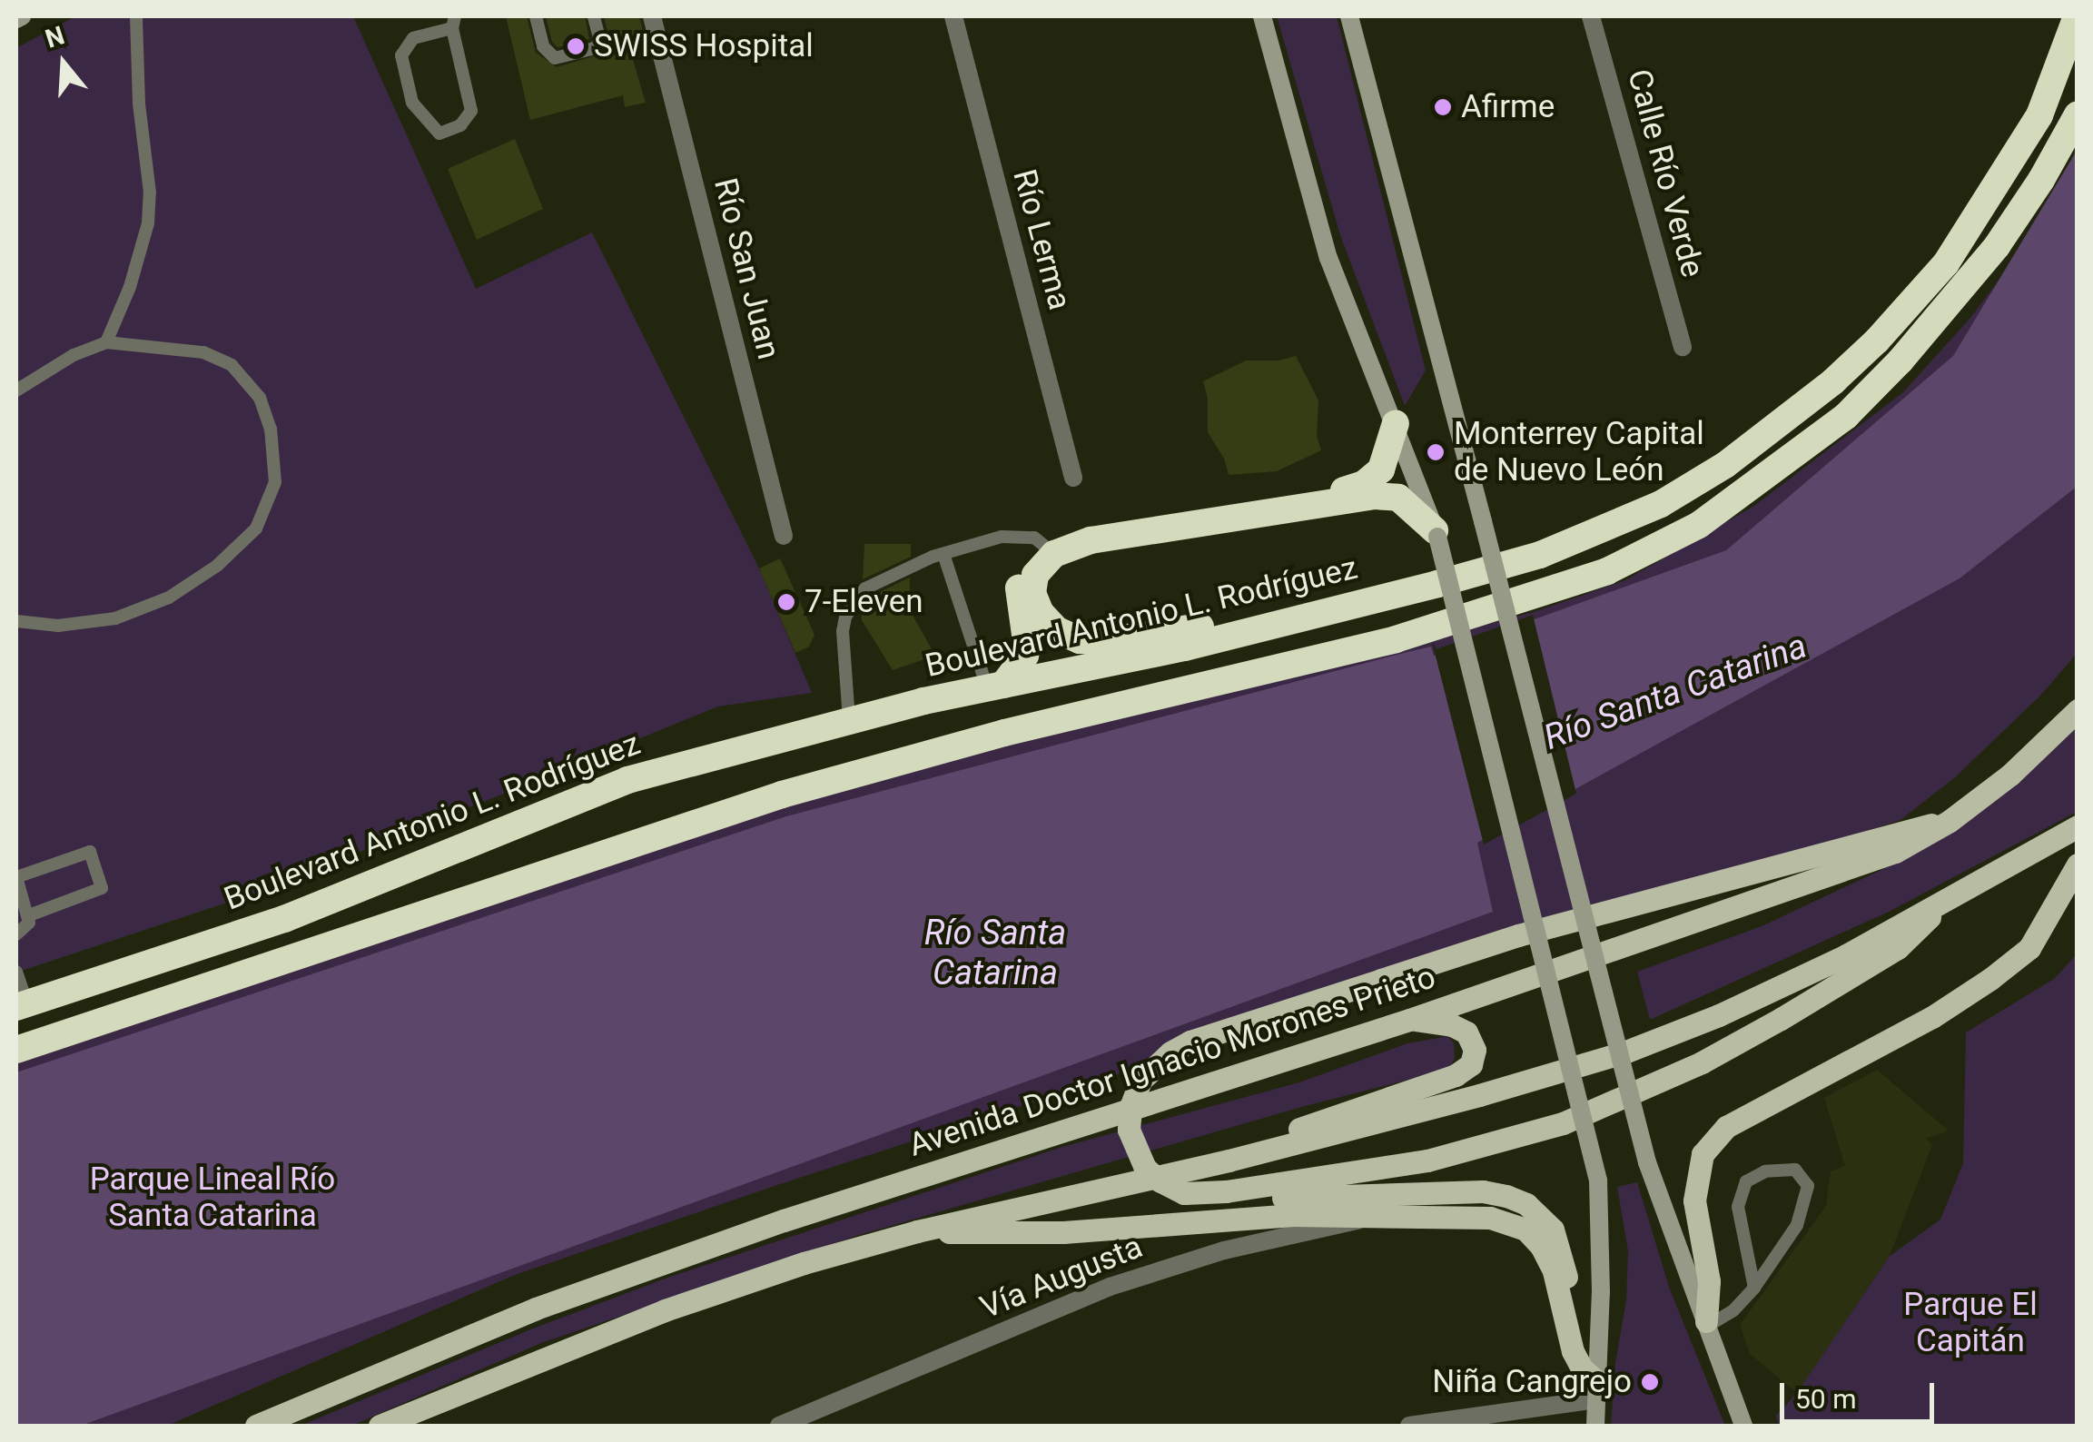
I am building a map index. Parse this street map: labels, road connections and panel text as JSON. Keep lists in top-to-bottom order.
{
  "streets": {
    "highway": ["Boulevard Antonio L. Rodríguez"],
    "main road": ["Avenida Doctor Ignacio Morones Prieto"],
    "street": [
      "Calle Río Verde",
      "Río Lerma",
      "Río San Juan",
      "Vía Augusta"
    ]
  },
  "water": ["Río Santa Catarina"],
  "parks": ["Parque Lineal Río Santa Catarina", "Parque El Capitán"],
  "places": [
    "SWISS Hospital",
    "Afirme",
    "Monterrey Capital de Nuevo León",
    "7-Eleven",
    "Niña Cangrejo"
  ],
  "scale_bar": "50 m",
  "north": "top"
}
